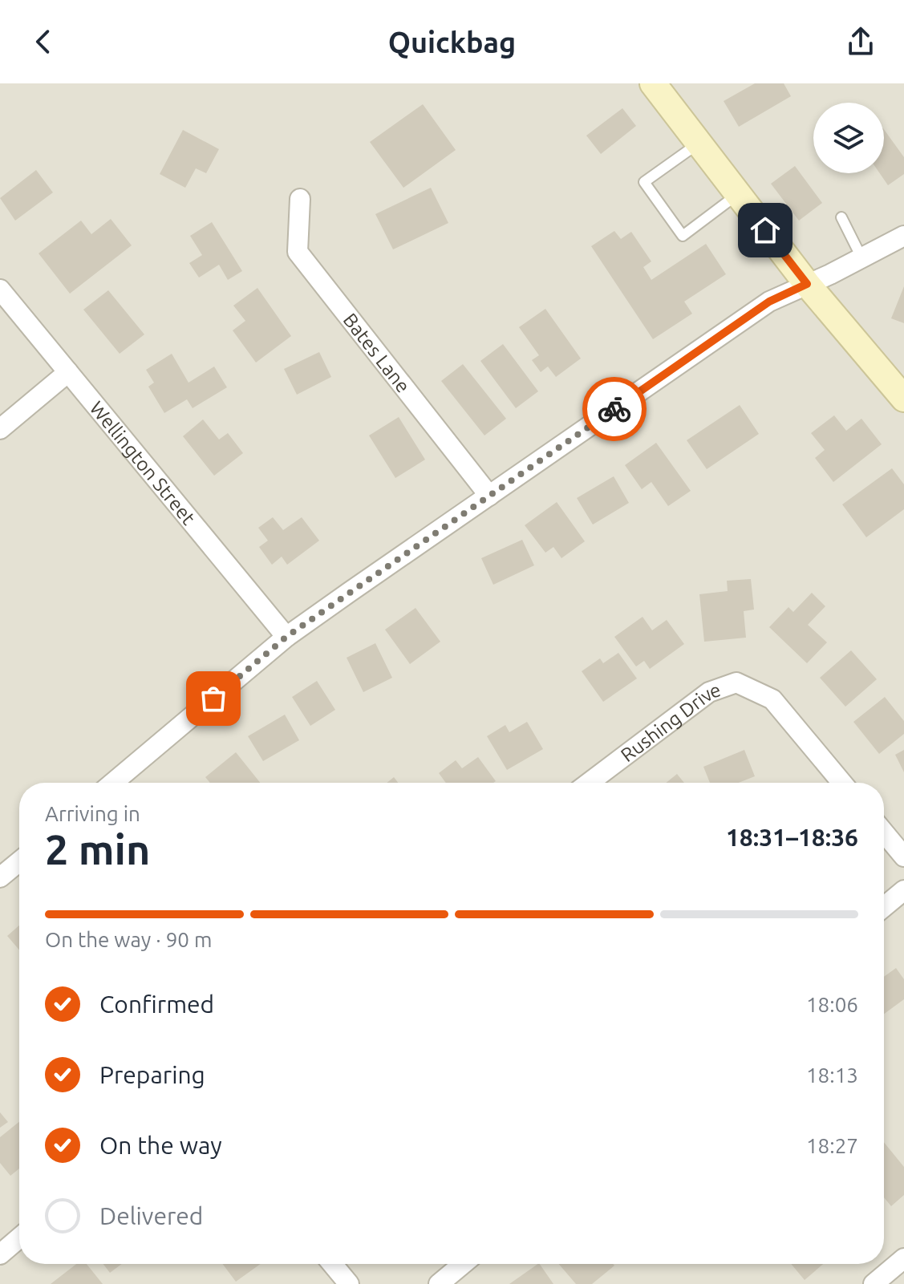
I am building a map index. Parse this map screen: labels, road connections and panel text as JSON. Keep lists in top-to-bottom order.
{
  "streets": {
    "street": ["Bates Lane", "Wellington Street", "Rushing Drive"]
  },
  "page": {
    "header": "Quickbag",
    "heading": ["2 min", "Arriving in", "18:31–18:36"],
    "bar": "On the way · 90 m",
    "list": [
      ["Confirmed", "18:06"],
      ["Preparing", "18:13"],
      ["On the way", "18:27"],
      "Delivered"
    ]
  }
}
